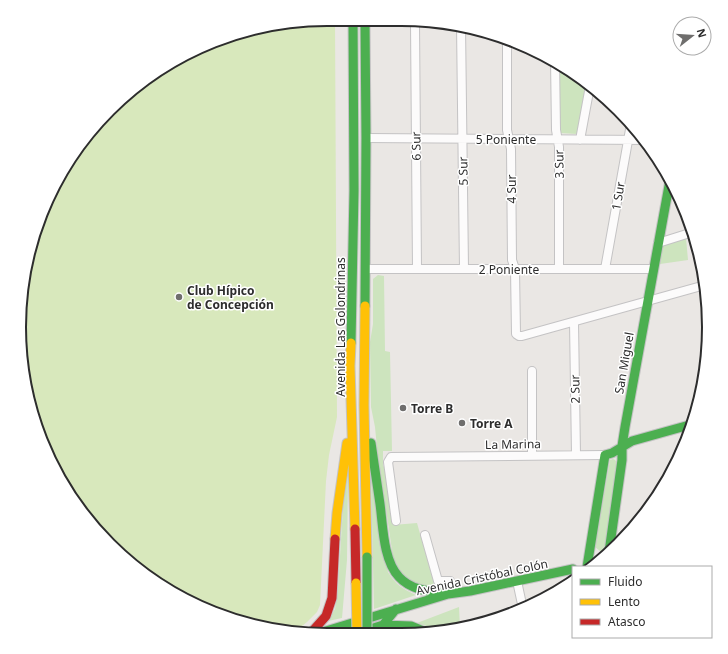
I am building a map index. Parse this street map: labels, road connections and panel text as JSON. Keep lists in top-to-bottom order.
{
  "streets": {
    "main road": [
      "Avenida Las Golondrinas",
      "San Miguel",
      "La Marina",
      "Avenida Cristóbal Colón"
    ],
    "street": [
      "5 Poniente",
      "6 Sur",
      "3 Sur",
      "5 Sur",
      "4 Sur",
      "1 Sur",
      "2 Poniente",
      "2 Sur"
    ]
  },
  "crossings": [
    ["5 Poniente", "6 Sur"],
    ["5 Poniente", "3 Sur"],
    ["5 Poniente", "5 Sur"],
    ["5 Poniente", "4 Sur"],
    ["5 Poniente", "1 Sur"],
    ["5 Poniente", "Avenida Las Golondrinas"],
    ["6 Sur", "2 Poniente"],
    ["3 Sur", "2 Poniente"],
    ["5 Sur", "2 Poniente"],
    ["4 Sur", "2 Poniente"],
    ["4 Sur", "2 Sur"],
    ["1 Sur", "2 Poniente"],
    ["2 Poniente", "Avenida Las Golondrinas"],
    ["2 Poniente", "San Miguel"],
    ["San Miguel", "La Marina"],
    ["2 Sur", "La Marina"]
  ],
  "places": ["Club Hípico de Concepción", "Torre B", "Torre A"],
  "legend": ["Fluido", "Lento", "Atasco"],
  "north": "right"
}
